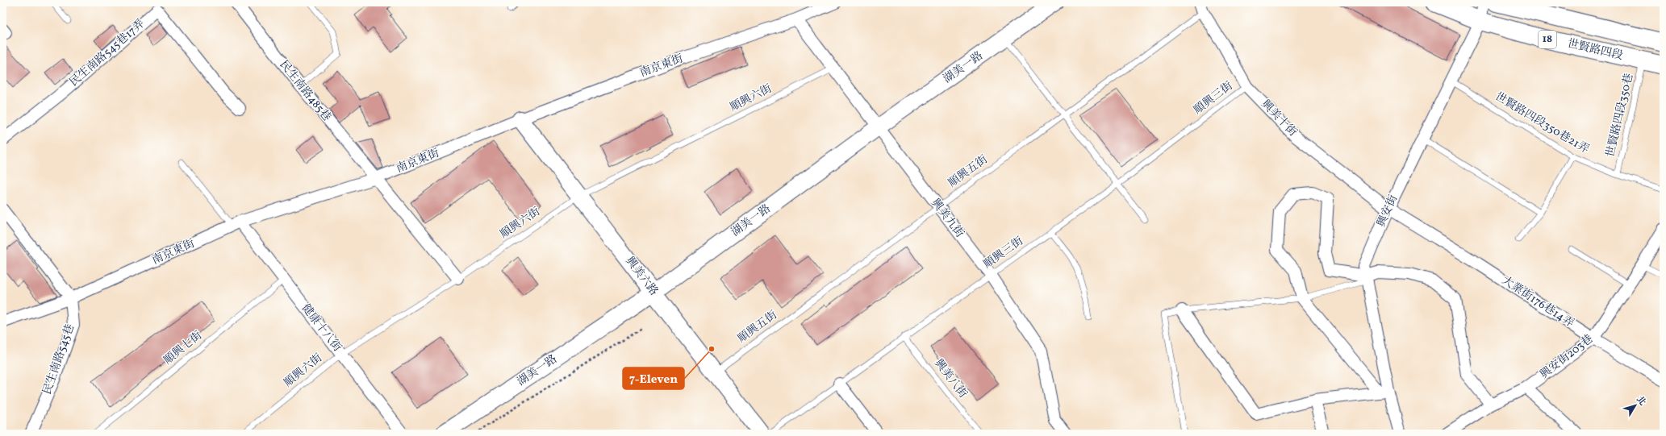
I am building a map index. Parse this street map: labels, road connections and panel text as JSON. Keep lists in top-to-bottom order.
{
  "streets": {
    "main road": ["18", "世賢路四段"],
    "street": [
      "民生南路545巷17弄",
      "南京東街",
      "湖美一路",
      "民生南路485巷",
      "興美十街",
      "興安街",
      "興美九街",
      "興美六路",
      "大業街176巷14弄",
      "健康十八街",
      "興安街203巷",
      "民生南路545巷"
    ],
    "lane": [
      "順興六街",
      "順興三街",
      "世賢路四段350巷",
      "世賢路四段350巷21弄",
      "順興五街",
      "順興七街",
      "興美八街"
    ]
  },
  "crossings": [
    ["世賢路四段", "世賢路四段350巷"],
    ["世賢路四段", "興安街"],
    ["南京東街", "民生南路485巷"],
    ["南京東街", "興美九街"],
    ["南京東街", "興美六路"],
    ["南京東街", "健康十八街"],
    ["南京東街", "民生南路545巷"],
    ["湖美一路", "興美九街"],
    ["湖美一路", "興美六路"],
    ["民生南路485巷", "順興六街"],
    ["順興六街", "興美九街"],
    ["順興六街", "興美六路"],
    ["順興六街", "健康十八街"],
    ["順興三街", "興美十街"],
    ["順興三街", "興美九街"],
    ["順興三街", "興美八街"],
    ["世賢路四段350巷", "世賢路四段350巷21弄"],
    ["興美十街", "順興五街"],
    ["興美十街", "興安街"],
    ["興美十街", "大業街176巷14弄"],
    ["世賢路四段350巷21弄", "興安街"],
    ["順興五街", "興美九街"],
    ["順興五街", "興美六路"],
    ["大業街176巷14弄", "興安街203巷"],
    ["健康十八街", "順興七街"]
  ],
  "places": ["7-Eleven"],
  "north": "top right"
}
